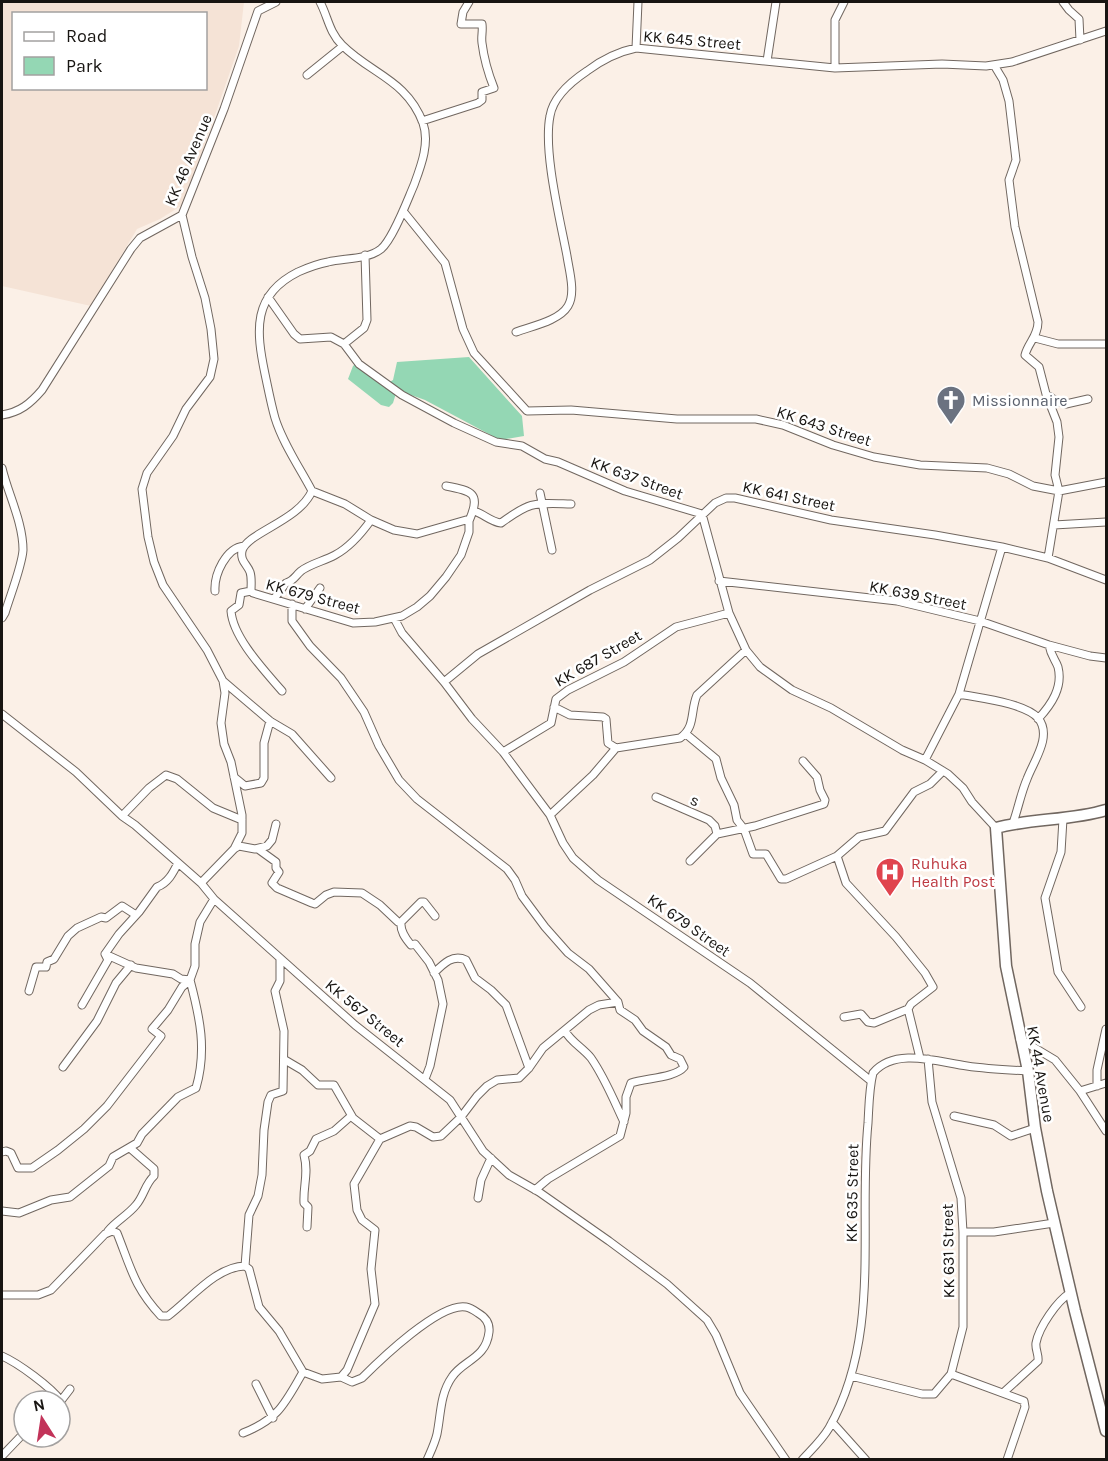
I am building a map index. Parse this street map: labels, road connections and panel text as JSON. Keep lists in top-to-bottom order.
{
  "streets": {
    "main road": ["KK 44 Avenue"],
    "street": [
      "KK 645 Street",
      "KK 46 Avenue",
      "KK 643 Street",
      "KK 637 Street",
      "KK 641 Street",
      "KK 639 Street",
      "KK 679 Street",
      "KK 687 Street",
      "s",
      "KK 567 Street",
      "KK 635 Street",
      "KK 631 Street"
    ]
  },
  "crossings": [
    ["KK 637 Street", "KK 641 Street"],
    ["KK 637 Street", "KK 639 Street"],
    ["KK 637 Street", "KK 687 Street"],
    ["KK 637 Street", "KK 44 Avenue"],
    ["KK 641 Street", "KK 679 Street"],
    ["KK 679 Street", "KK 687 Street"],
    ["KK 679 Street", "KK 635 Street"]
  ],
  "places": {
    "church": ["Missionnaire"],
    "hospital": ["Ruhuka Health Post"]
  },
  "legend": ["Road", "Park"],
  "north": "top"
}
